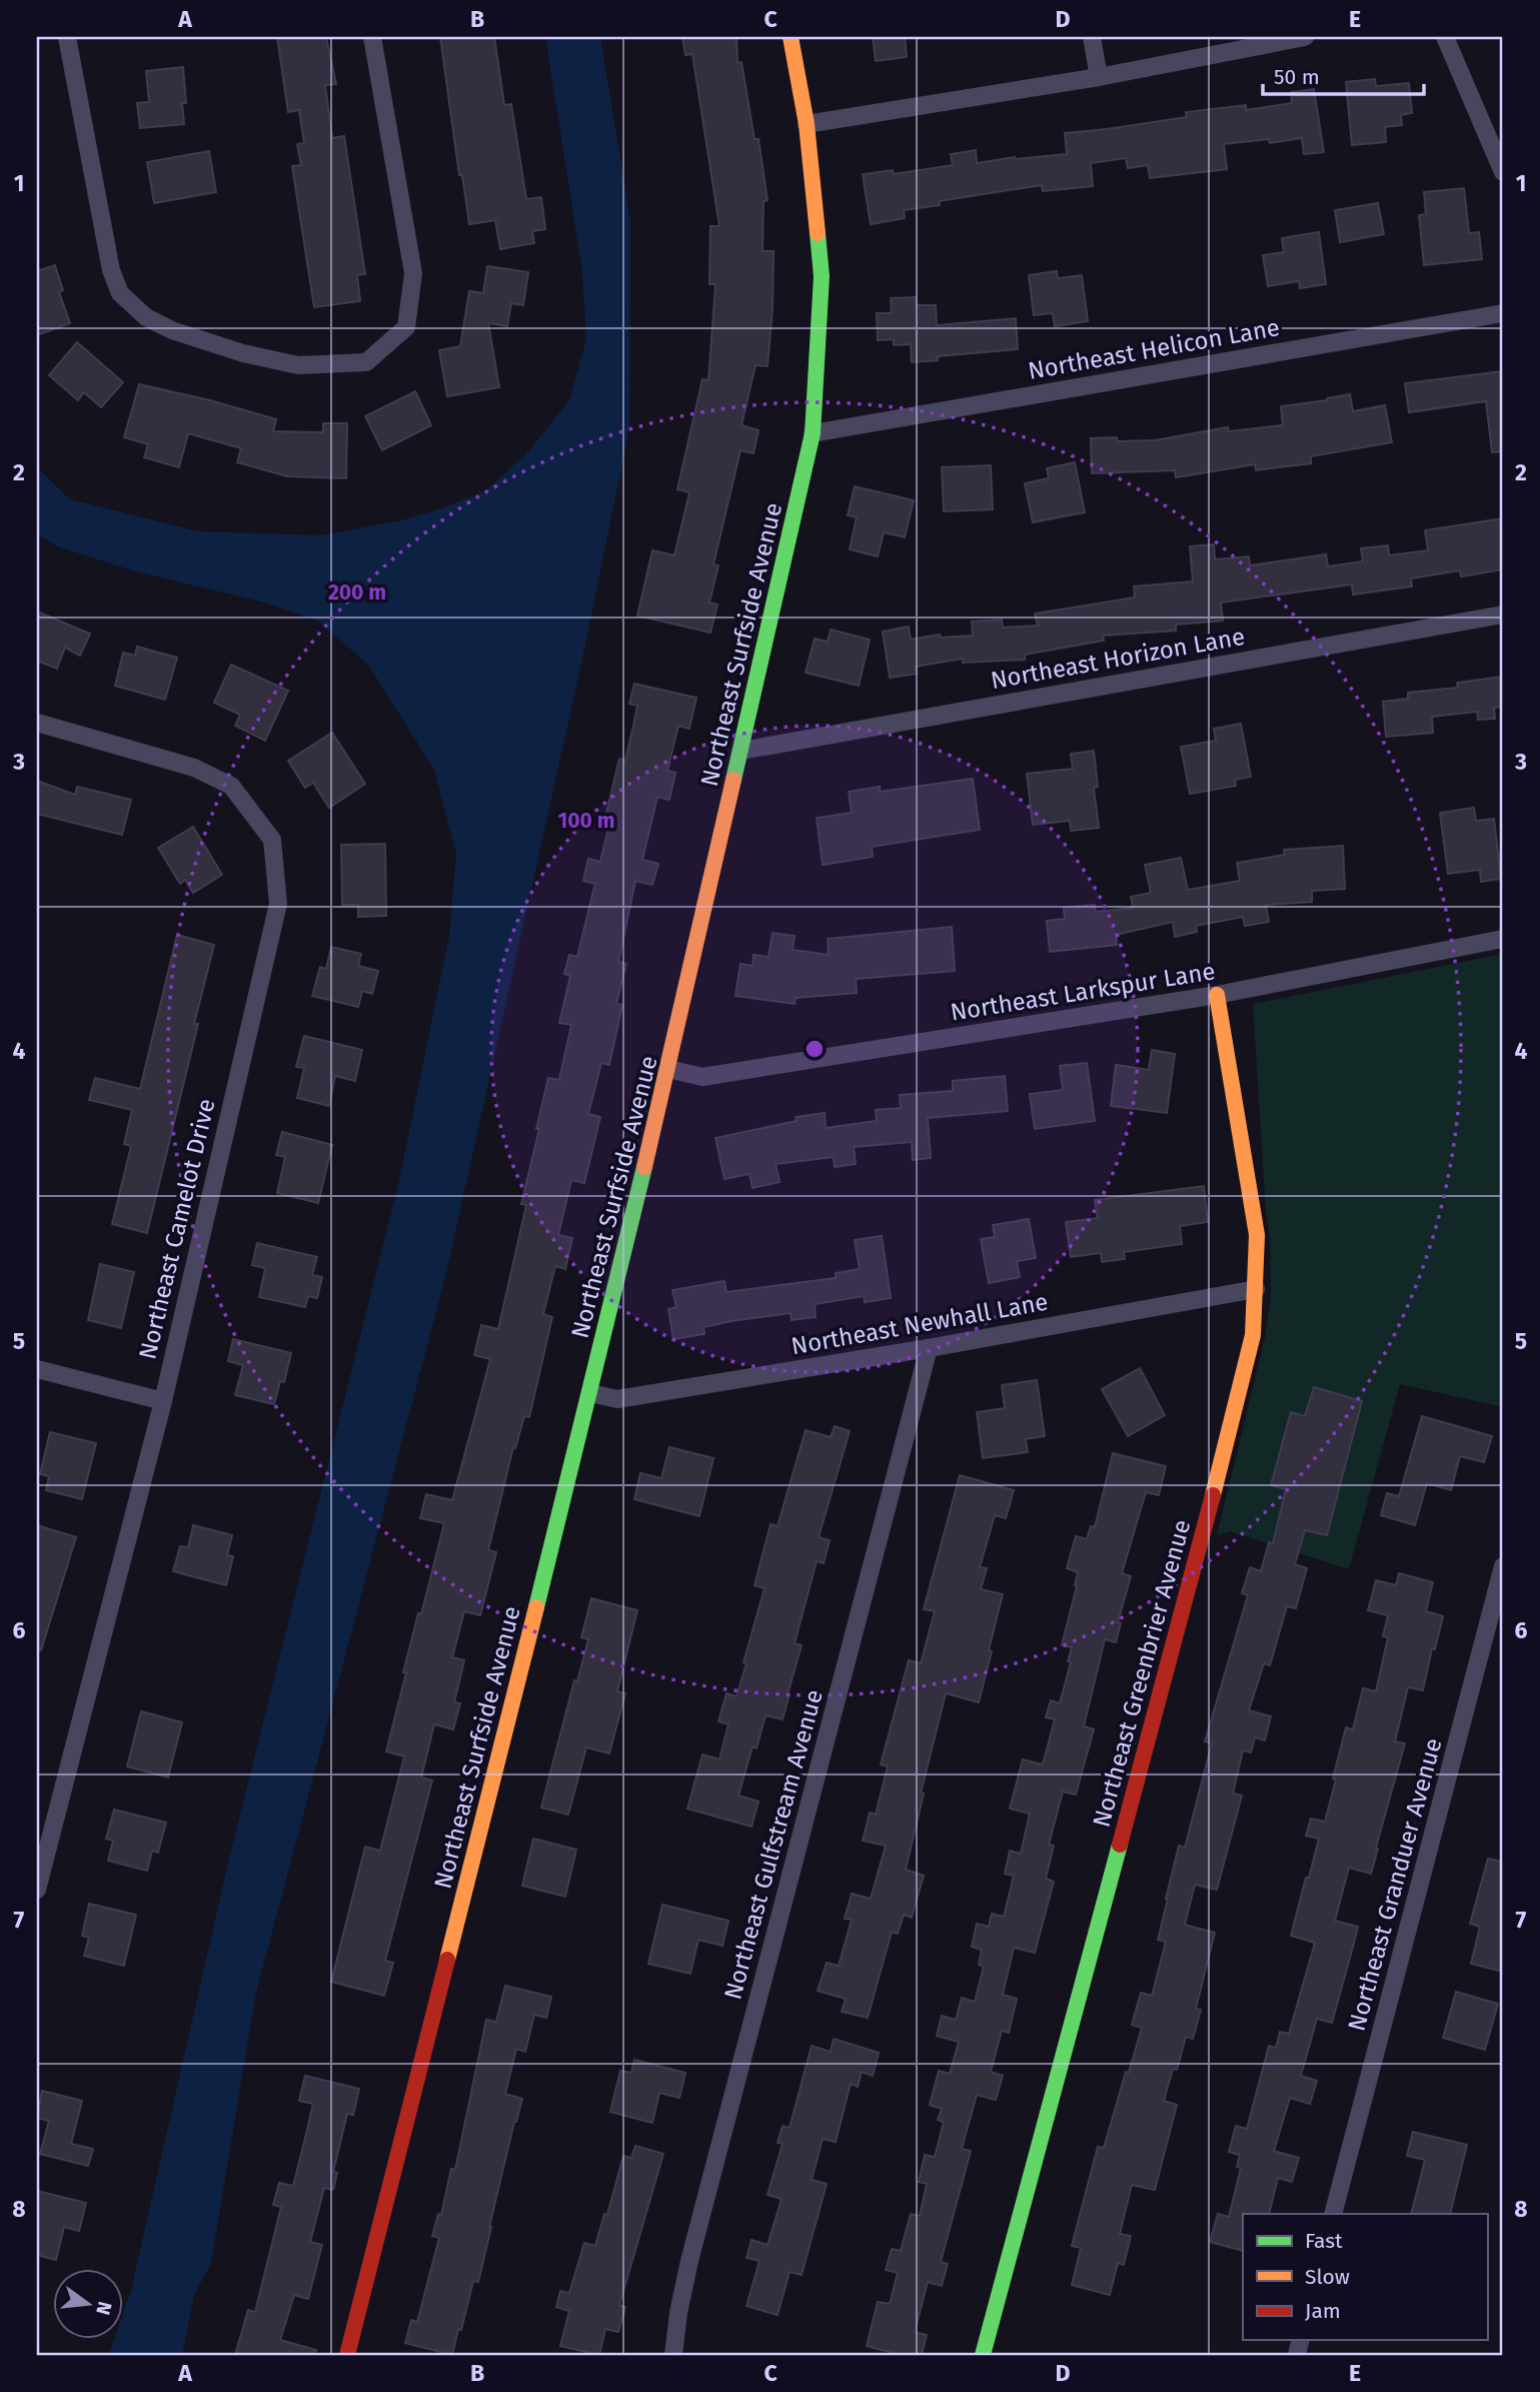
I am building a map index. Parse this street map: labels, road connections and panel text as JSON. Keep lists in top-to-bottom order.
{
  "streets": {
    "street": [
      "Northeast Helicon Lane",
      "Northeast Surfside Avenue",
      "Northeast Horizon Lane",
      "Northeast Larkspur Lane",
      "Northeast Camelot Drive",
      "Northeast Newhall Lane",
      "Northeast Greenbrier Avenue",
      "Northeast Gulfstream Avenue",
      "Northeast Granduer Avenue"
    ]
  },
  "crossings": [
    ["Northeast Helicon Lane", "Northeast Surfside Avenue"],
    ["Northeast Surfside Avenue", "Northeast Horizon Lane"],
    ["Northeast Surfside Avenue", "Northeast Larkspur Lane"],
    ["Northeast Surfside Avenue", "Northeast Newhall Lane"],
    ["Northeast Larkspur Lane", "Northeast Greenbrier Avenue"],
    ["Northeast Newhall Lane", "Northeast Greenbrier Avenue"],
    ["Northeast Newhall Lane", "Northeast Gulfstream Avenue"]
  ],
  "legend": ["Fast", "Slow", "Jam"],
  "scale_bar": "50 m",
  "north": "right",
  "grid": {
    "columns": [
      "A",
      "B",
      "C",
      "D",
      "E"
    ],
    "rows": [
      "1",
      "2",
      "3",
      "4",
      "5",
      "6",
      "7",
      "8"
    ]
  },
  "rings": ["200 m", "100 m"]
}
